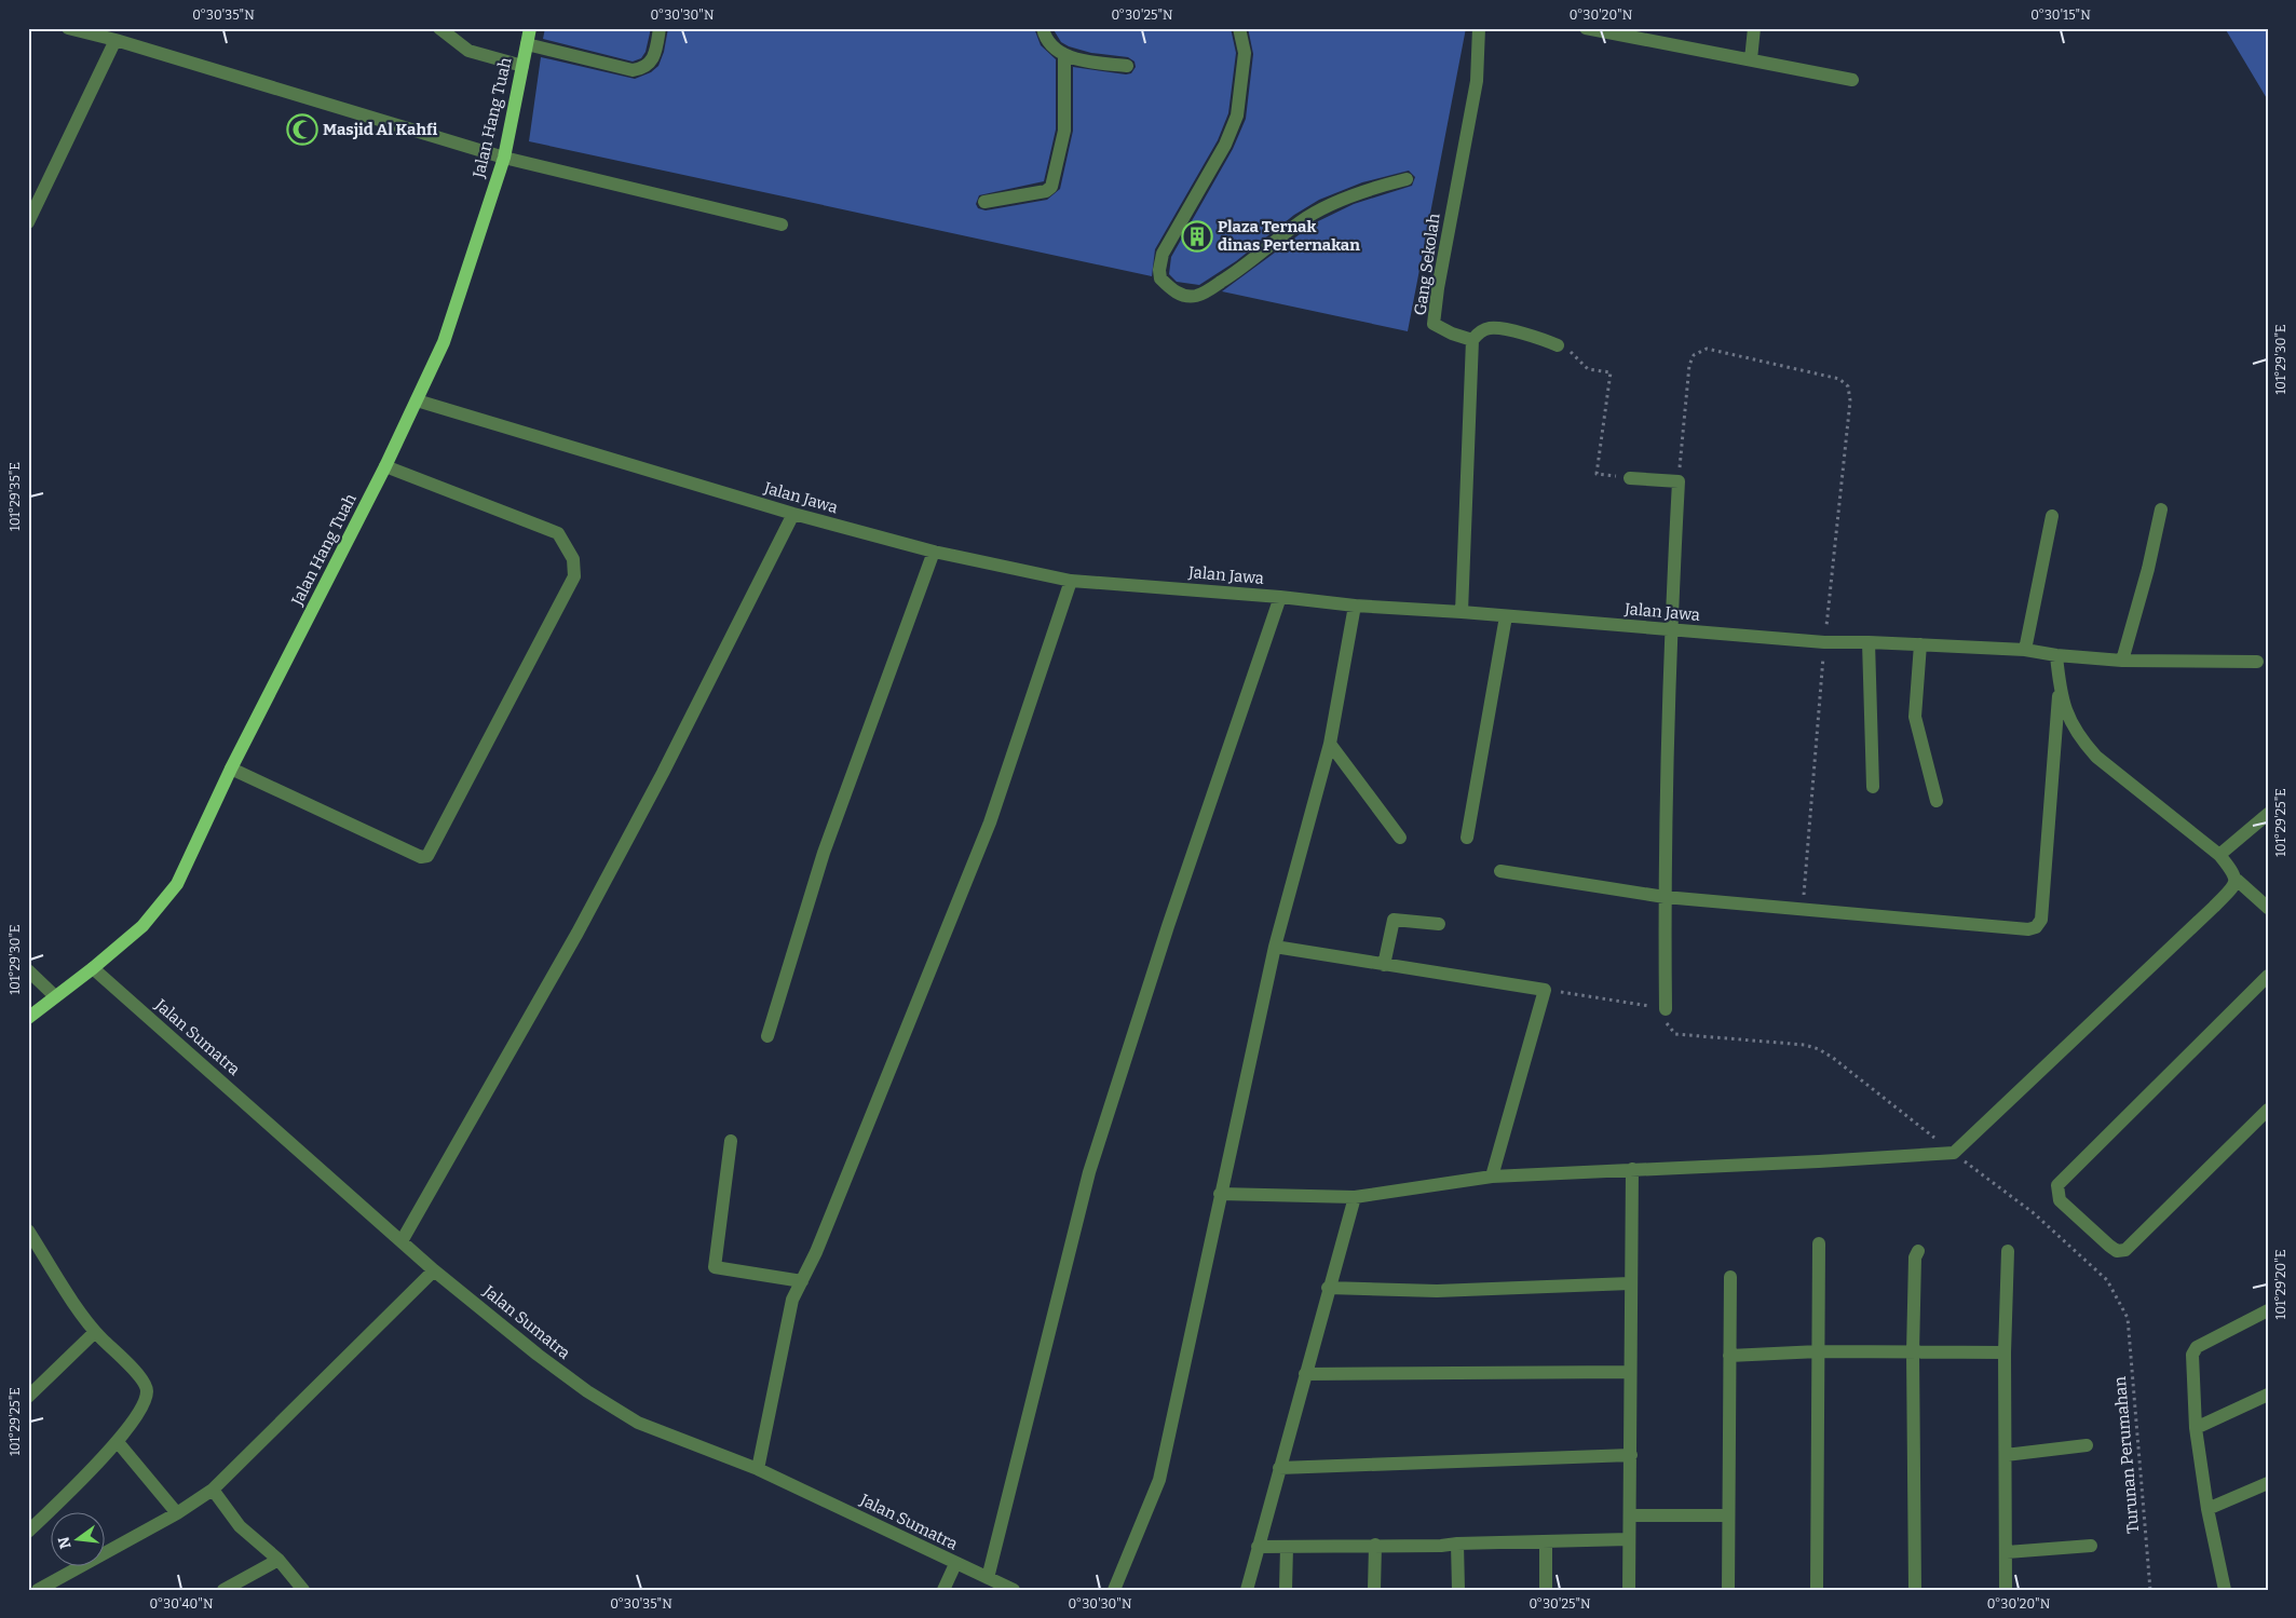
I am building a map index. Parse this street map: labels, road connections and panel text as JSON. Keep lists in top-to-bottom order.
{
  "streets": {
    "main road": ["Jalan Hang Tuah"],
    "street": ["Gang Sekolah", "Jalan Jawa", "Jalan Sumatra"],
    "path": ["Turunan Perumahan"]
  },
  "crossings": [
    ["Jalan Hang Tuah", "Jalan Jawa"],
    ["Jalan Hang Tuah", "Jalan Sumatra"]
  ],
  "places": {
    "mosque": ["Masjid Al Kahfi"],
    "building": ["Plaza Ternak dinas Perternakan"]
  },
  "north": "left",
  "coordinates": [
    "0°30'35\"N",
    "0°30'30\"N",
    "0°30'25\"N",
    "0°30'20\"N",
    "0°30'15\"N",
    "101°29'30\"E",
    "101°29'35\"E",
    "101°29'25\"E",
    "101°29'20\"E",
    "0°30'40\"N"
  ]
}
